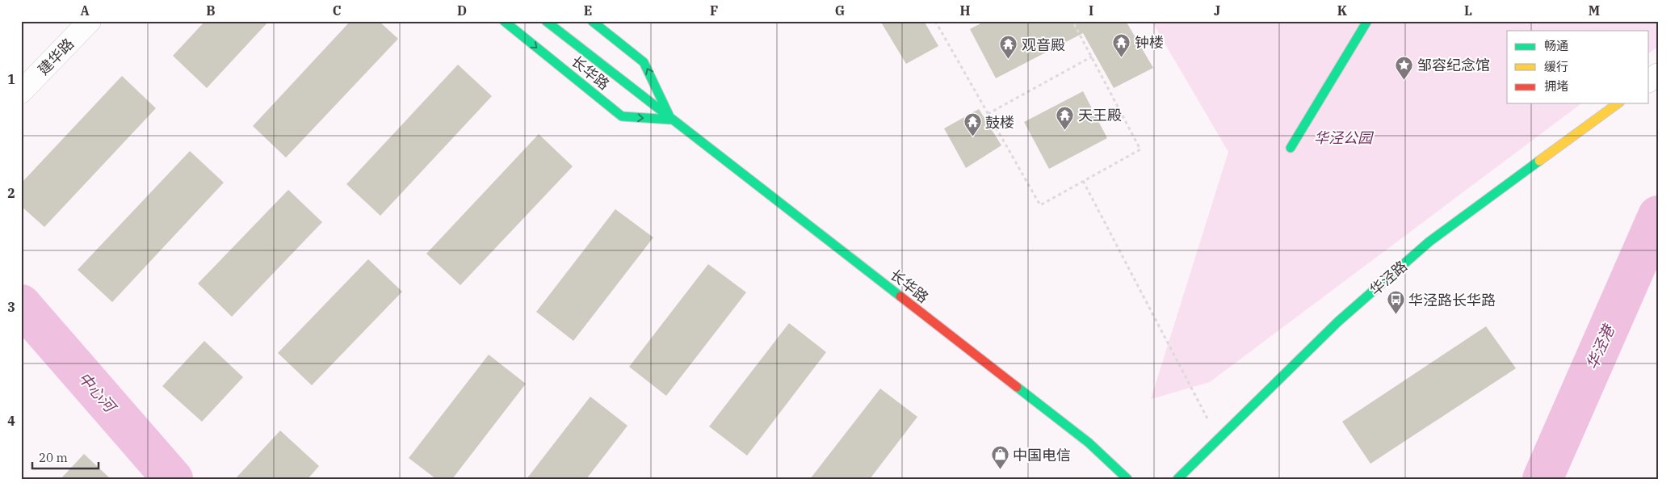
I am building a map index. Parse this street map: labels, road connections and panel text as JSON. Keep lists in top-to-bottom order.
{
  "streets": {
    "street": ["建华路", "长华路", "华泾路"]
  },
  "water": ["华泾港", "中心河"],
  "parks": ["华泾公园"],
  "places": {
    "temple": [
      "钟楼",
      "观音殿",
      "天王殿",
      "鼓楼"
    ],
    "place": ["邹容纪念馆"],
    "bus stop": ["华泾路长华路"],
    "shop": ["中国电信"]
  },
  "legend": ["畅通", "缓行", "拥堵"],
  "scale_bar": "20 m",
  "grid": {
    "columns": [
      "A",
      "B",
      "C",
      "D",
      "E",
      "F",
      "G",
      "H",
      "I",
      "J",
      "K",
      "L",
      "M"
    ],
    "rows": [
      "1",
      "2",
      "3",
      "4"
    ]
  }
}
